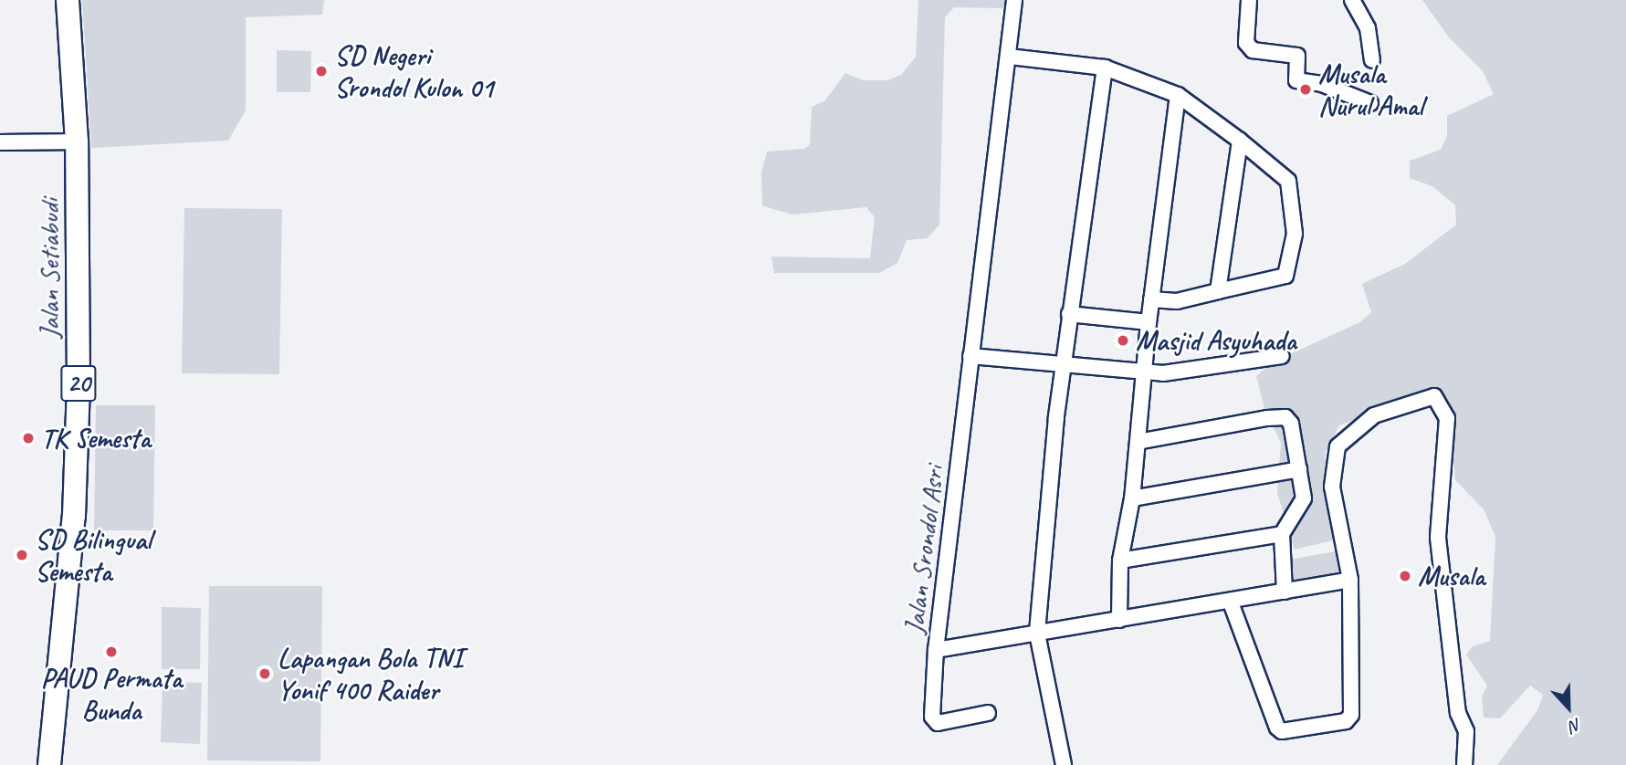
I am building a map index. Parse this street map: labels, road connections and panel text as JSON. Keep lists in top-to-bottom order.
{
  "streets": {
    "highway": ["Jalan Setiabudi", "20"],
    "street": ["Jalan Srondol Asri"]
  },
  "places": [
    "SD Negeri Srondol Kulon 01",
    "Musala Nurul Amal",
    "Masjid Asyuhada",
    "TK Semesta",
    "SD Bilingual Semesta",
    "Musala",
    "PAUD Permata Bunda",
    "Lapangan Bola TNI Yonif 400 Raider"
  ],
  "north": "bottom"
}
